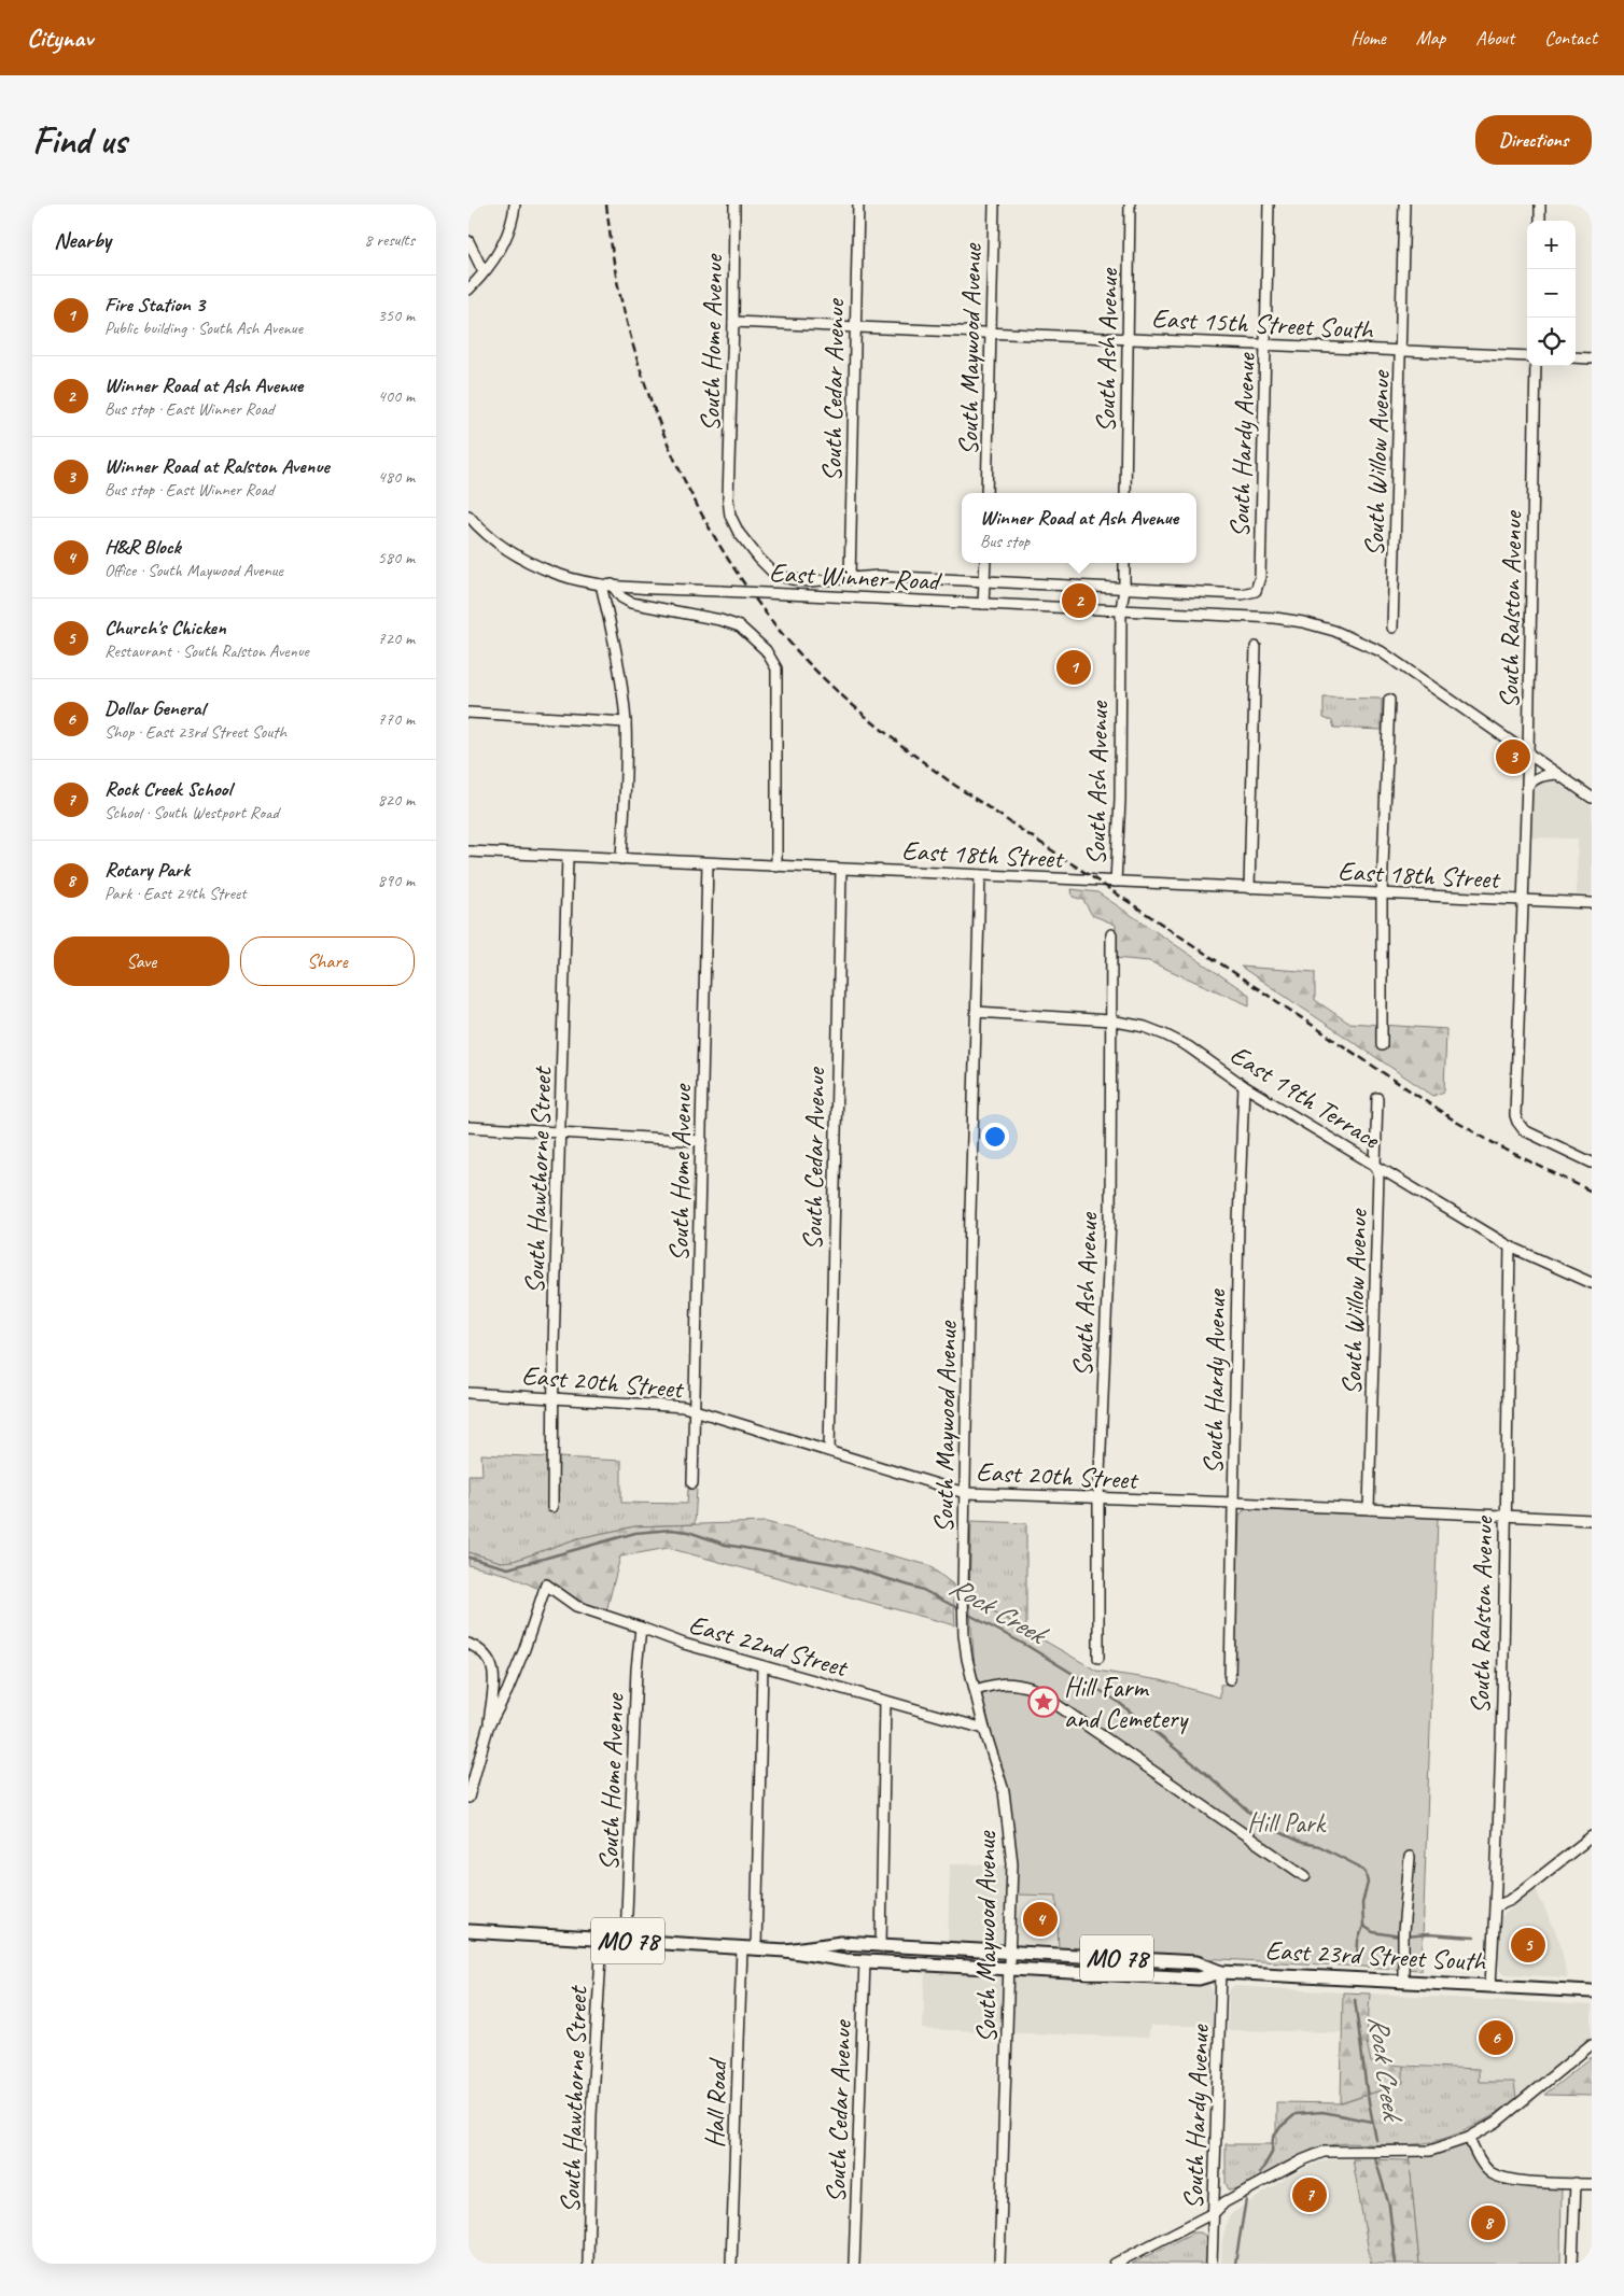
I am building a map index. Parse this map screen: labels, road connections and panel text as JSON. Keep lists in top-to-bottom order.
{
  "streets": {
    "main road": ["MO 78", "East 23rd Street South"],
    "street": [
      "East 15th Street South",
      "South Home Avenue",
      "South Maywood Avenue",
      "South Ash Avenue",
      "South Cedar Avenue",
      "South Hardy Avenue",
      "South Willow Avenue",
      "East Winner Road",
      "South Ralston Avenue",
      "East 18th Street",
      "East 19th Terrace",
      "South Hawthorne Street",
      "East 20th Street",
      "East 22nd Street",
      "Hall Road"
    ]
  },
  "crossings": [
    ["East 15th Street South", "South Home Avenue"],
    ["East 15th Street South", "South Maywood Avenue"],
    ["East 15th Street South", "South Ash Avenue"],
    ["East 15th Street South", "South Cedar Avenue"],
    ["East 15th Street South", "South Hardy Avenue"],
    ["East 15th Street South", "South Willow Avenue"],
    ["South Home Avenue", "South Ash Avenue"],
    ["South Home Avenue", "South Cedar Avenue"],
    ["South Home Avenue", "South Hardy Avenue"],
    ["South Home Avenue", "East 18th Street"],
    ["South Home Avenue", "East 20th Street"],
    ["South Home Avenue", "East 22nd Street"],
    ["South Home Avenue", "East 23rd Street South"],
    ["South Maywood Avenue", "East 18th Street"],
    ["South Maywood Avenue", "East 19th Terrace"],
    ["South Maywood Avenue", "East 20th Street"],
    ["South Maywood Avenue", "East 22nd Street"],
    ["South Maywood Avenue", "East 23rd Street South"],
    ["South Ash Avenue", "East Winner Road"],
    ["South Ash Avenue", "East 18th Street"],
    ["South Ash Avenue", "East 19th Terrace"],
    ["South Ash Avenue", "East 20th Street"],
    ["South Cedar Avenue", "East 18th Street"],
    ["South Cedar Avenue", "East 20th Street"],
    ["South Cedar Avenue", "East 23rd Street South"],
    ["South Hardy Avenue", "East 19th Terrace"],
    ["South Hardy Avenue", "East 20th Street"],
    ["South Hardy Avenue", "East 23rd Street South"],
    ["South Willow Avenue", "East 19th Terrace"],
    ["South Willow Avenue", "East 20th Street"],
    ["East Winner Road", "South Ralston Avenue"],
    ["South Ralston Avenue", "East 18th Street"],
    ["South Ralston Avenue", "East 19th Terrace"],
    ["South Ralston Avenue", "East 20th Street"],
    ["South Ralston Avenue", "East 23rd Street South"],
    ["East 18th Street", "South Hawthorne Street"],
    ["South Hawthorne Street", "East 20th Street"],
    ["South Hawthorne Street", "East 23rd Street South"],
    ["East 23rd Street South", "Hall Road"]
  ],
  "water": ["Rock Creek"],
  "parks": ["Hill Park"],
  "places": {
    "place": ["Hill Farm and Cemetery"]
  },
  "page": {
    "header": "Citynav",
    "nav": [
      "Home",
      "Map",
      "About",
      "Contact"
    ],
    "buttons": [
      "Directions",
      ["Save", "Share"]
    ],
    "title": "Find us",
    "heading": ["Nearby", "8 results"],
    "map_buttons": ["+", "−"],
    "list": [
      {
        "mark": "1",
        "name": "Fire Station 3",
        "note": "Public building · South Ash Avenue",
        "value": "350 m"
      },
      {
        "mark": "2",
        "name": "Winner Road at Ash Avenue",
        "note": "Bus stop · East Winner Road",
        "value": "400 m"
      },
      {
        "mark": "3",
        "name": "Winner Road at Ralston Avenue",
        "note": "Bus stop · East Winner Road",
        "value": "480 m"
      },
      {
        "mark": "4",
        "name": "H&R Block",
        "note": "Office · South Maywood Avenue",
        "value": "580 m"
      },
      {
        "mark": "5",
        "name": "Church's Chicken",
        "note": "Restaurant · South Ralston Avenue",
        "value": "720 m"
      },
      {
        "mark": "6",
        "name": "Dollar General",
        "note": "Shop · East 23rd Street South",
        "value": "770 m"
      },
      {
        "mark": "7",
        "name": "Rock Creek School",
        "note": "School · South Westport Road",
        "value": "820 m"
      },
      {
        "mark": "8",
        "name": "Rotary Park",
        "note": "Park · East 24th Street",
        "value": "890 m"
      }
    ],
    "popup": ["Winner Road at Ash Avenue", "Bus stop"],
    "pins": [
      "2",
      "1",
      "3",
      "4",
      "5",
      "6",
      "7",
      "8"
    ]
  }
}
